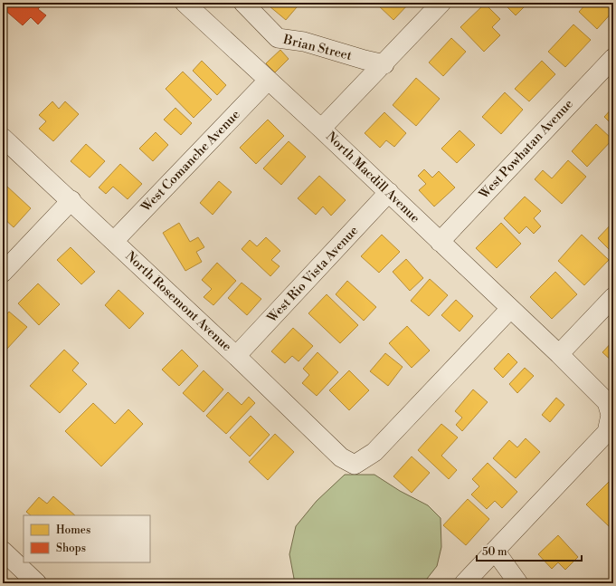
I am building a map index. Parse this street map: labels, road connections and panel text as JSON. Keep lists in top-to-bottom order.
{
  "streets": {
    "street": [
      "Brian Street",
      "West Powhatan Avenue",
      "West Comanche Avenue",
      "North Macdill Avenue",
      "West Rio Vista Avenue",
      "North Rosemont Avenue"
    ]
  },
  "crossings": [
    ["West Powhatan Avenue", "North Macdill Avenue"],
    ["West Comanche Avenue", "North Macdill Avenue"],
    ["West Comanche Avenue", "North Rosemont Avenue"],
    ["North Macdill Avenue", "West Rio Vista Avenue"],
    ["North Macdill Avenue", "North Rosemont Avenue"],
    ["West Rio Vista Avenue", "North Rosemont Avenue"]
  ],
  "legend": ["Homes", "Shops"],
  "scale_bar": "50 m"
}
